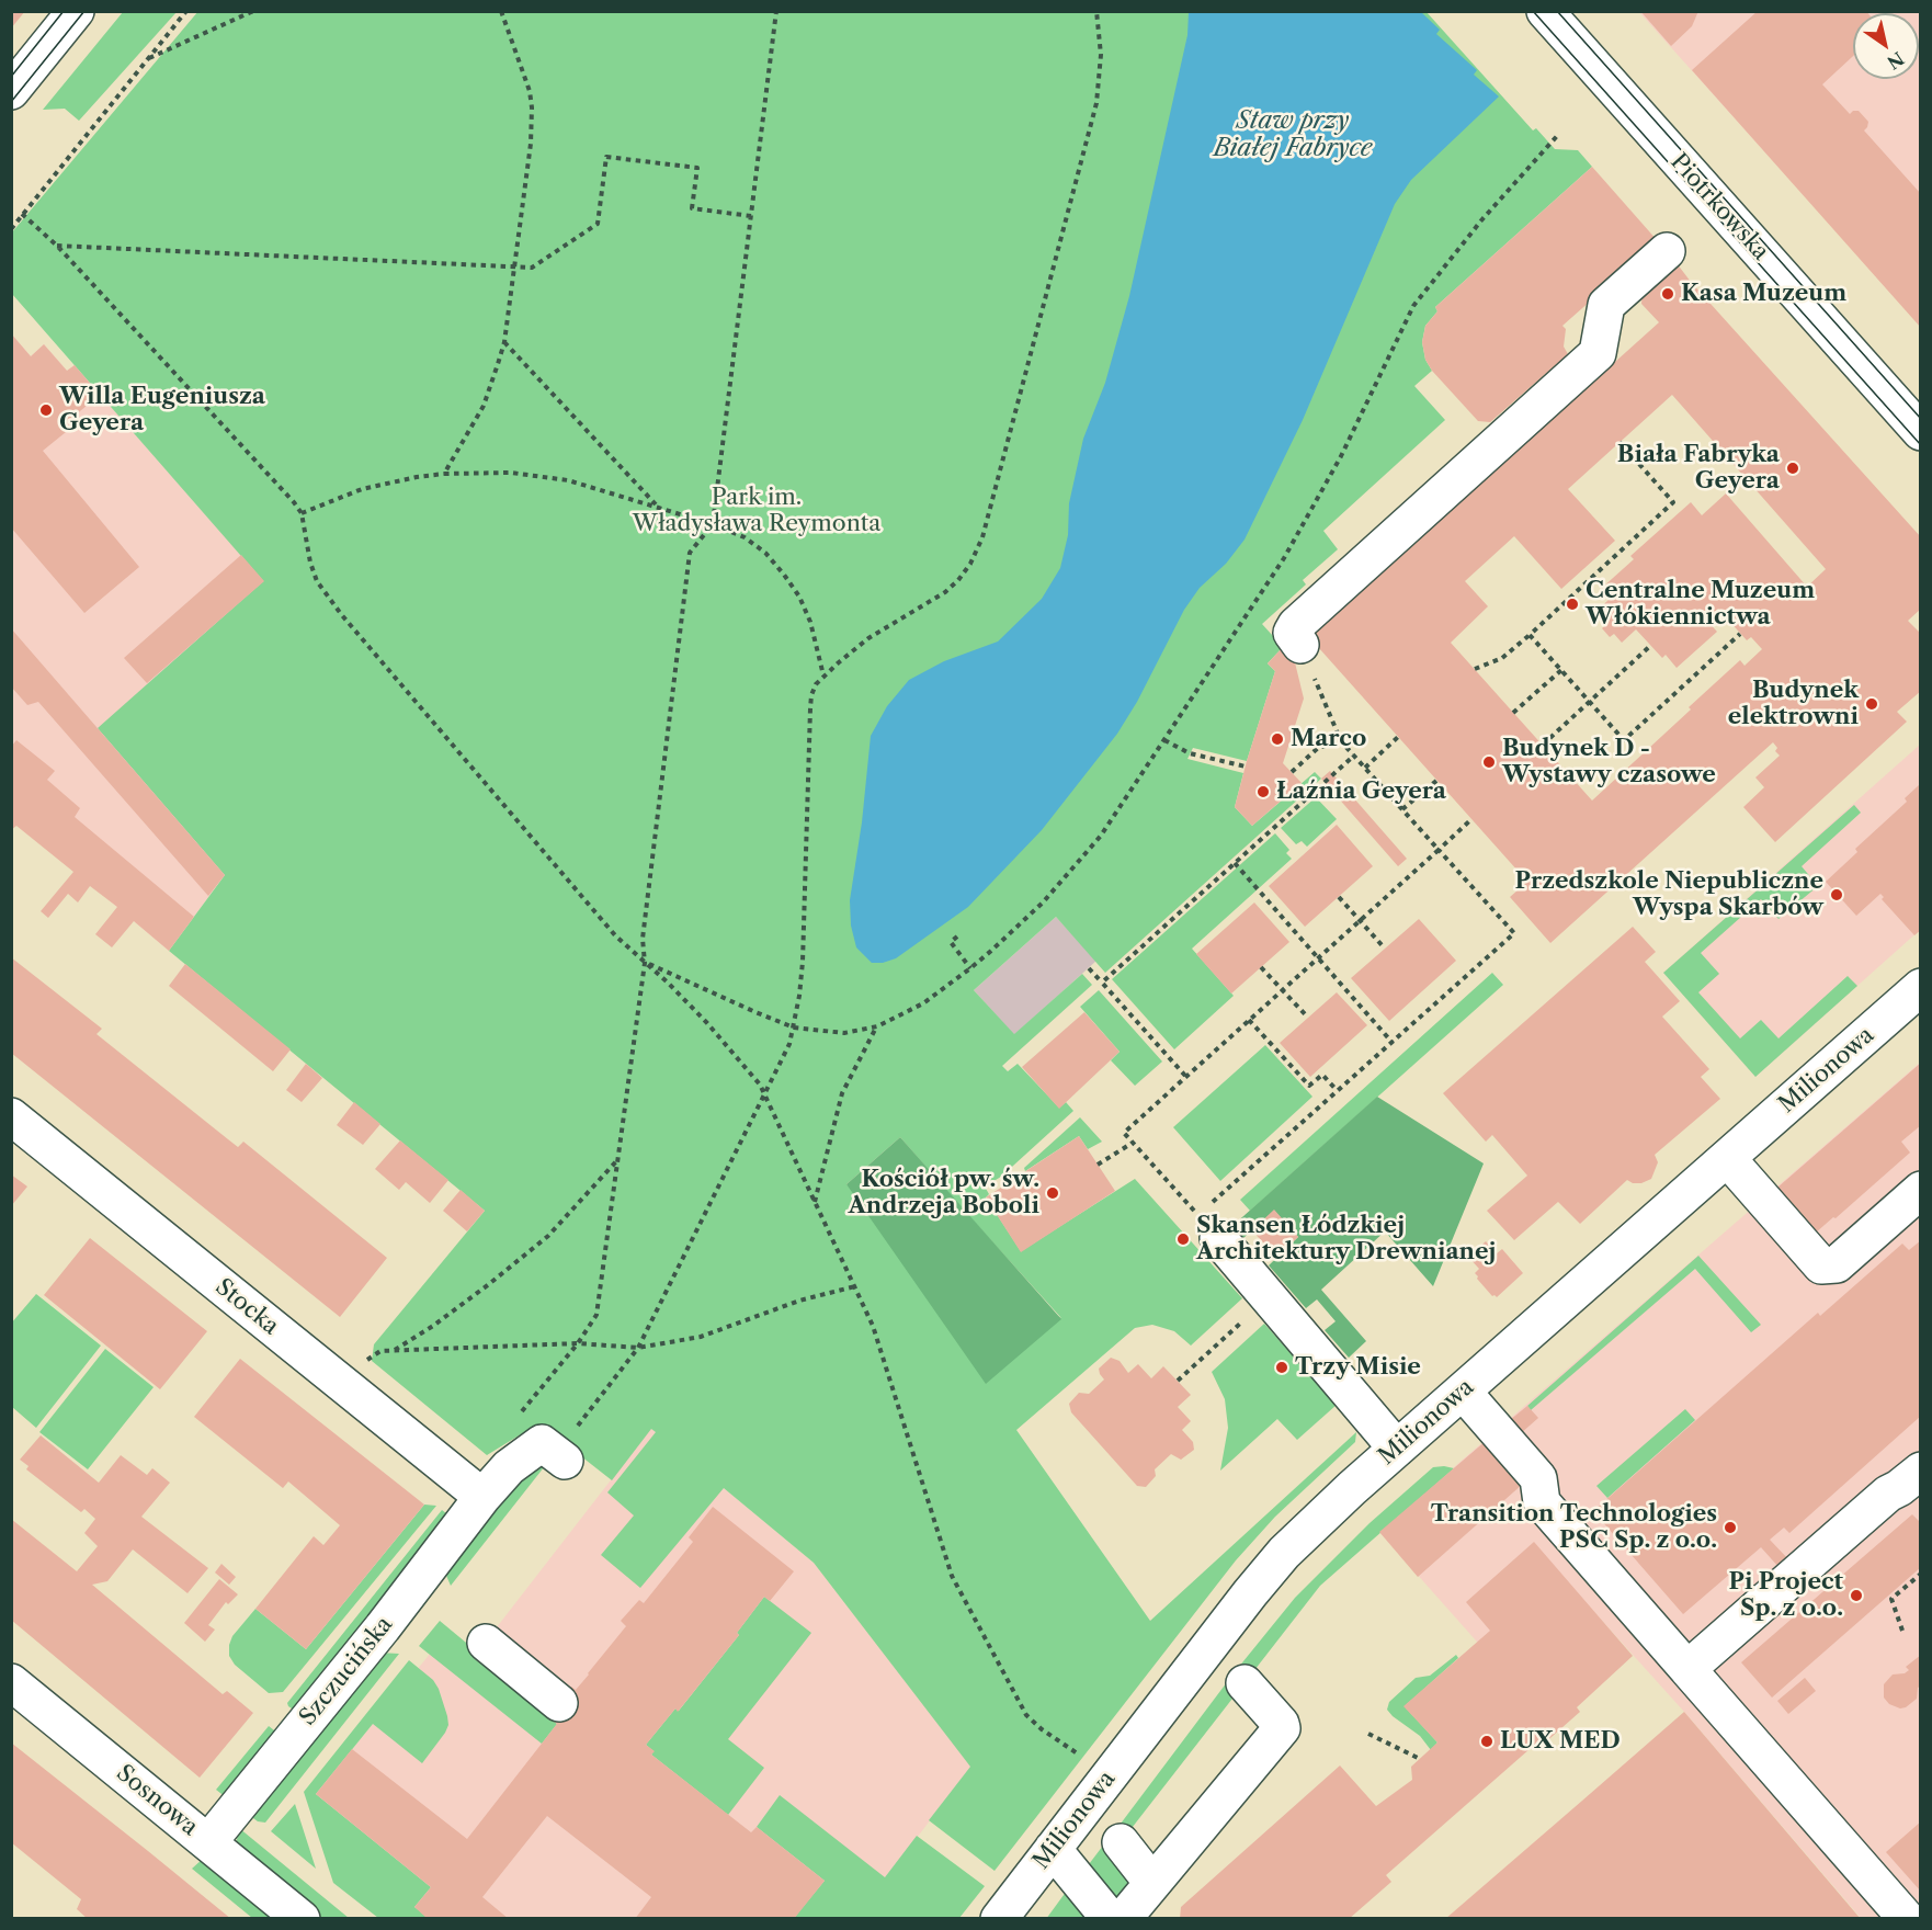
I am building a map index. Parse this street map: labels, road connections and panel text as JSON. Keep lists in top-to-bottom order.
{
  "streets": {
    "street": [
      "Piotrkowska",
      "Milionowa",
      "Stocka",
      "Szczucińska",
      "Sosnowa"
    ]
  },
  "crossings": [
    ["Stocka", "Szczucińska"],
    ["Szczucińska", "Sosnowa"]
  ],
  "water": ["Staw przy Białej Fabryce"],
  "parks": ["Park im. Władysława Reymonta"],
  "places": [
    "Kasa Muzeum",
    "Willa Eugeniusza Geyera",
    "Biała Fabryka Geyera",
    "Centralne Muzeum Włókiennictwa",
    "Budynek elektrowni",
    "Marco",
    "Budynek D - Wystawy czasowe",
    "Łaźnia Geyera",
    "Przedszkole Niepubliczne Wyspa Skarbów",
    "Kościół pw. św. Andrzeja Boboli",
    "Skansen Łódzkiej Architektury Drewnianej",
    "Trzy Misie",
    "Transition Technologies PSC Sp. z o.o.",
    "Pi Project Sp. z o.o.",
    "LUX MED"
  ],
  "north": "bottom right"
}
